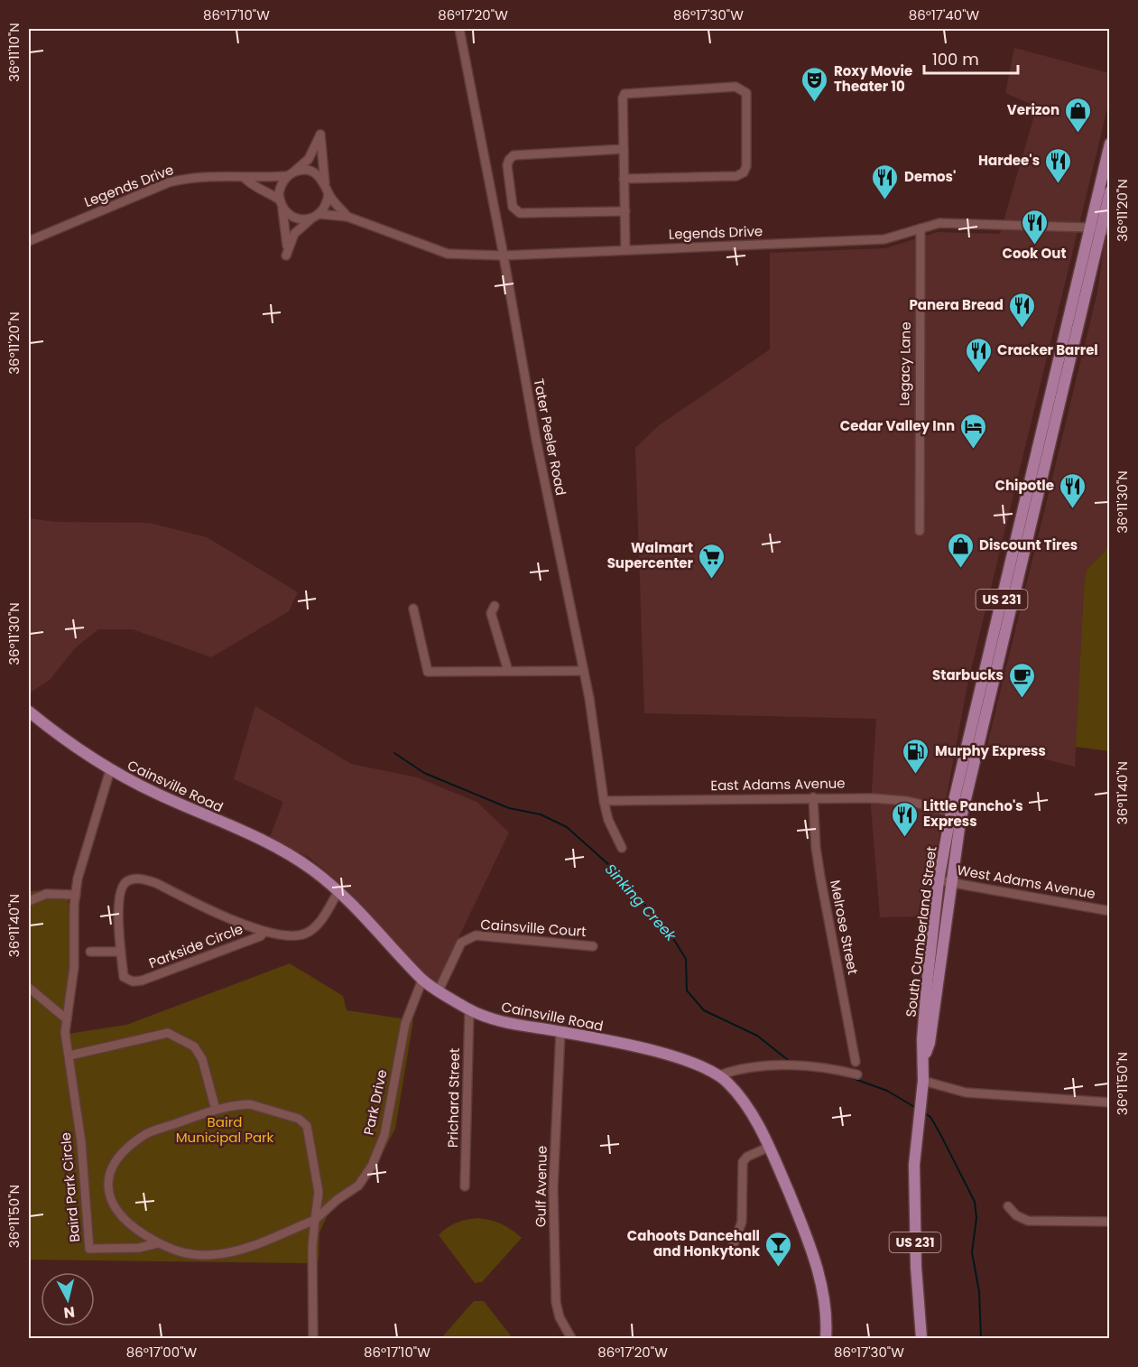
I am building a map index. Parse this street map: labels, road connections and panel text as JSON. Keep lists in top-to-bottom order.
{
  "streets": {
    "main road": ["US 231", "Cainsville Road", "South Cumberland Street"],
    "street": [
      "Legends Drive",
      "Legacy Lane",
      "Tater Peeler Road",
      "East Adams Avenue",
      "West Adams Avenue",
      "Melrose Street",
      "Cainsville Court",
      "Parkside Circle",
      "Prichard Street",
      "Park Drive",
      "Gulf Avenue",
      "Baird Park Circle"
    ]
  },
  "crossings": [
    ["Legends Drive", "Legacy Lane"],
    ["Legends Drive", "Tater Peeler Road"],
    ["Legends Drive", "South Cumberland Street"],
    ["Tater Peeler Road", "East Adams Avenue"],
    ["East Adams Avenue", "Melrose Street"],
    ["East Adams Avenue", "South Cumberland Street"],
    ["Cainsville Road", "Cainsville Court"],
    ["Cainsville Road", "Parkside Circle"],
    ["Cainsville Road", "Prichard Street"],
    ["Cainsville Road", "Park Drive"],
    ["Cainsville Road", "Gulf Avenue"],
    ["Cainsville Road", "Baird Park Circle"],
    ["West Adams Avenue", "South Cumberland Street"],
    ["Park Drive", "Baird Park Circle"]
  ],
  "water": ["Sinking Creek"],
  "parks": ["Baird Municipal Park"],
  "places": {
    "theatre": ["Roxy Movie Theater 10"],
    "shop": ["Verizon", "Discount Tires"],
    "restaurant": [
      "Hardee's",
      "Demos'",
      "Cook Out",
      "Panera Bread",
      "Cracker Barrel",
      "Chipotle",
      "Little Pancho's Express"
    ],
    "hotel": ["Cedar Valley Inn"],
    "supermarket": ["Walmart Supercenter"],
    "cafe": ["Starbucks"],
    "fuel station": ["Murphy Express"],
    "bar": ["Cahoots Dancehall and Honkytonk"]
  },
  "scale_bar": "100 m",
  "north": "bottom",
  "coordinates": [
    "86°17'10\"W",
    "86°17'20\"W",
    "86°17'30\"W",
    "86°17'40\"W",
    "36°11'10\"N",
    "36°11'20\"N",
    "36°11'30\"N",
    "36°11'40\"N",
    "36°11'50\"N",
    "86°17'00\"W"
  ]
}
